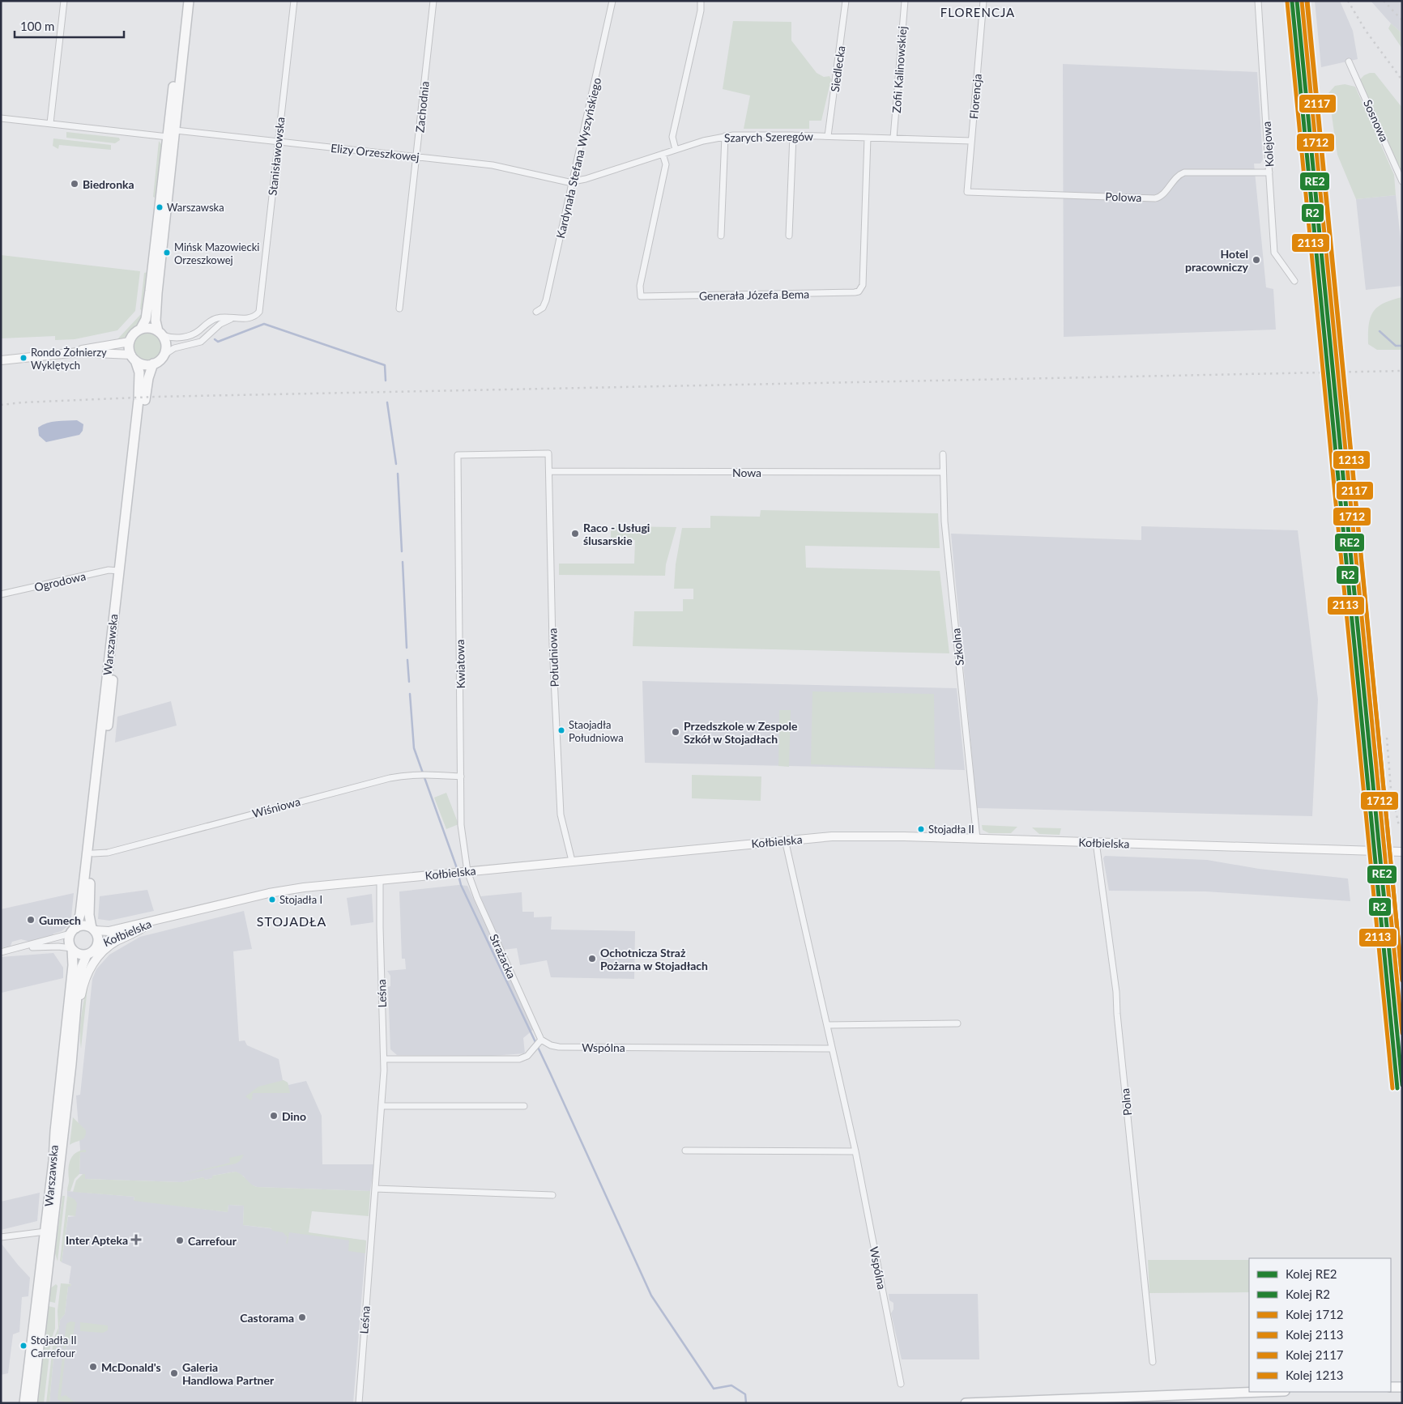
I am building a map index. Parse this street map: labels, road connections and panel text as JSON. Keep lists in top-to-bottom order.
{
  "streets": {
    "main road": ["Warszawska"],
    "street": [
      "Siedlecka",
      "Zofii Kalinowskiej",
      "Florencja",
      "Zachodnia",
      "Sosnowa",
      "Szarych Szeregów",
      "Kolejowa",
      "Elizy Orzeszkowej",
      "Stanisławowska",
      "Kardynała Stefana Wyszyńskiego",
      "Polowa",
      "Generała Józefa Bema",
      "Nowa",
      "Ogrodowa",
      "Szkolna",
      "Południowa",
      "Kwiatowa",
      "Wiśniowa",
      "Kołbielska",
      "Strażacka",
      "Leśna",
      "Wspólna",
      "Polna"
    ]
  },
  "crossings": [
    ["Siedlecka", "Szarych Szeregów"],
    ["Zofii Kalinowskiej", "Szarych Szeregów"],
    ["Florencja", "Szarych Szeregów"],
    ["Florencja", "Polowa"],
    ["Zachodnia", "Elizy Orzeszkowej"],
    ["Szarych Szeregów", "Elizy Orzeszkowej"],
    ["Szarych Szeregów", "Kardynała Stefana Wyszyńskiego"],
    ["Szarych Szeregów", "Generała Józefa Bema"],
    ["Kolejowa", "Polowa"],
    ["Elizy Orzeszkowej", "Stanisławowska"],
    ["Elizy Orzeszkowej", "Kardynała Stefana Wyszyńskiego"],
    ["Nowa", "Szkolna"],
    ["Nowa", "Południowa"],
    ["Ogrodowa", "Warszawska"],
    ["Warszawska", "Wiśniowa"],
    ["Warszawska", "Kołbielska"],
    ["Szkolna", "Kołbielska"],
    ["Południowa", "Kwiatowa"],
    ["Południowa", "Kołbielska"],
    ["Kwiatowa", "Wiśniowa"],
    ["Kwiatowa", "Kołbielska"],
    ["Kwiatowa", "Strażacka"],
    ["Kołbielska", "Strażacka"],
    ["Kołbielska", "Leśna"],
    ["Kołbielska", "Wspólna"],
    ["Kołbielska", "Polna"],
    ["Strażacka", "Wspólna"]
  ],
  "districts": ["FLORENCJA", "STOJADŁA"],
  "places": {
    "other": [
      "Biedronka",
      "Warszawska",
      "Mińsk Mazowiecki Orzeszkowej",
      "Hotel pracowniczy",
      "Rondo Żołnierzy Wyklętych",
      "Raco - Usługi ślusarskie",
      "Staojadła Południowa",
      "Przedszkole w Zespole Szkół w Stojadłach",
      "Stojadła II",
      "Stojadła I",
      "Gumech",
      "Ochotnicza Straż Pożarna w Stojadłach",
      "Dino",
      "Carrefour",
      "Castorama",
      "Stojadła II Carrefour",
      "McDonald's",
      "Galeria Handlowa Partner"
    ],
    "health": ["Inter Apteka"]
  },
  "lines": [
    "rail line RE2",
    "rail line 1712",
    "rail line 2117",
    "rail line 1213",
    "rail line R2",
    "rail line 2113"
  ],
  "legend": [
    "Kolej RE2",
    "Kolej R2",
    "Kolej 1712",
    "Kolej 2113",
    "Kolej 2117",
    "Kolej 1213"
  ],
  "scale_bar": "100 m"
}
